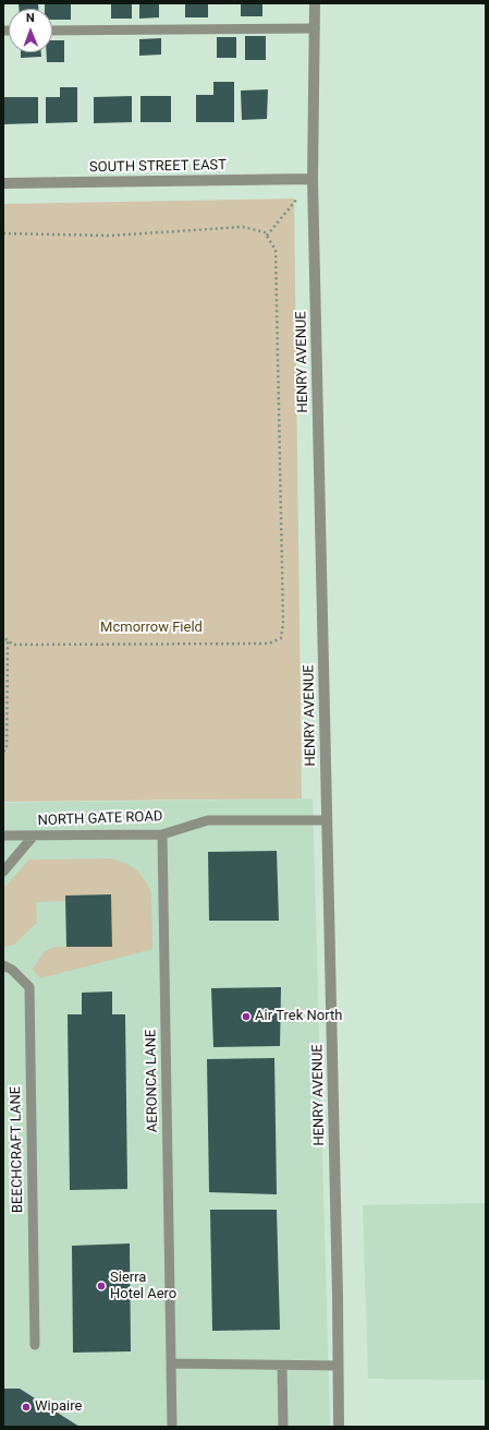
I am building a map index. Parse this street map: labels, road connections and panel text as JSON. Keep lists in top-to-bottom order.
{
  "streets": {
    "street": ["SOUTH STREET EAST", "HENRY AVENUE"],
    "lane": ["NORTH GATE ROAD", "AERONCA LANE", "BEECHCRAFT LANE"]
  },
  "crossings": [
    ["SOUTH STREET EAST", "HENRY AVENUE"],
    ["HENRY AVENUE", "NORTH GATE ROAD"],
    ["NORTH GATE ROAD", "AERONCA LANE"]
  ],
  "parks": ["Mcmorrow Field"],
  "places": ["Air Trek North", "Sierra Hotel Aero", "Wipaire"],
  "north": "top"
}
